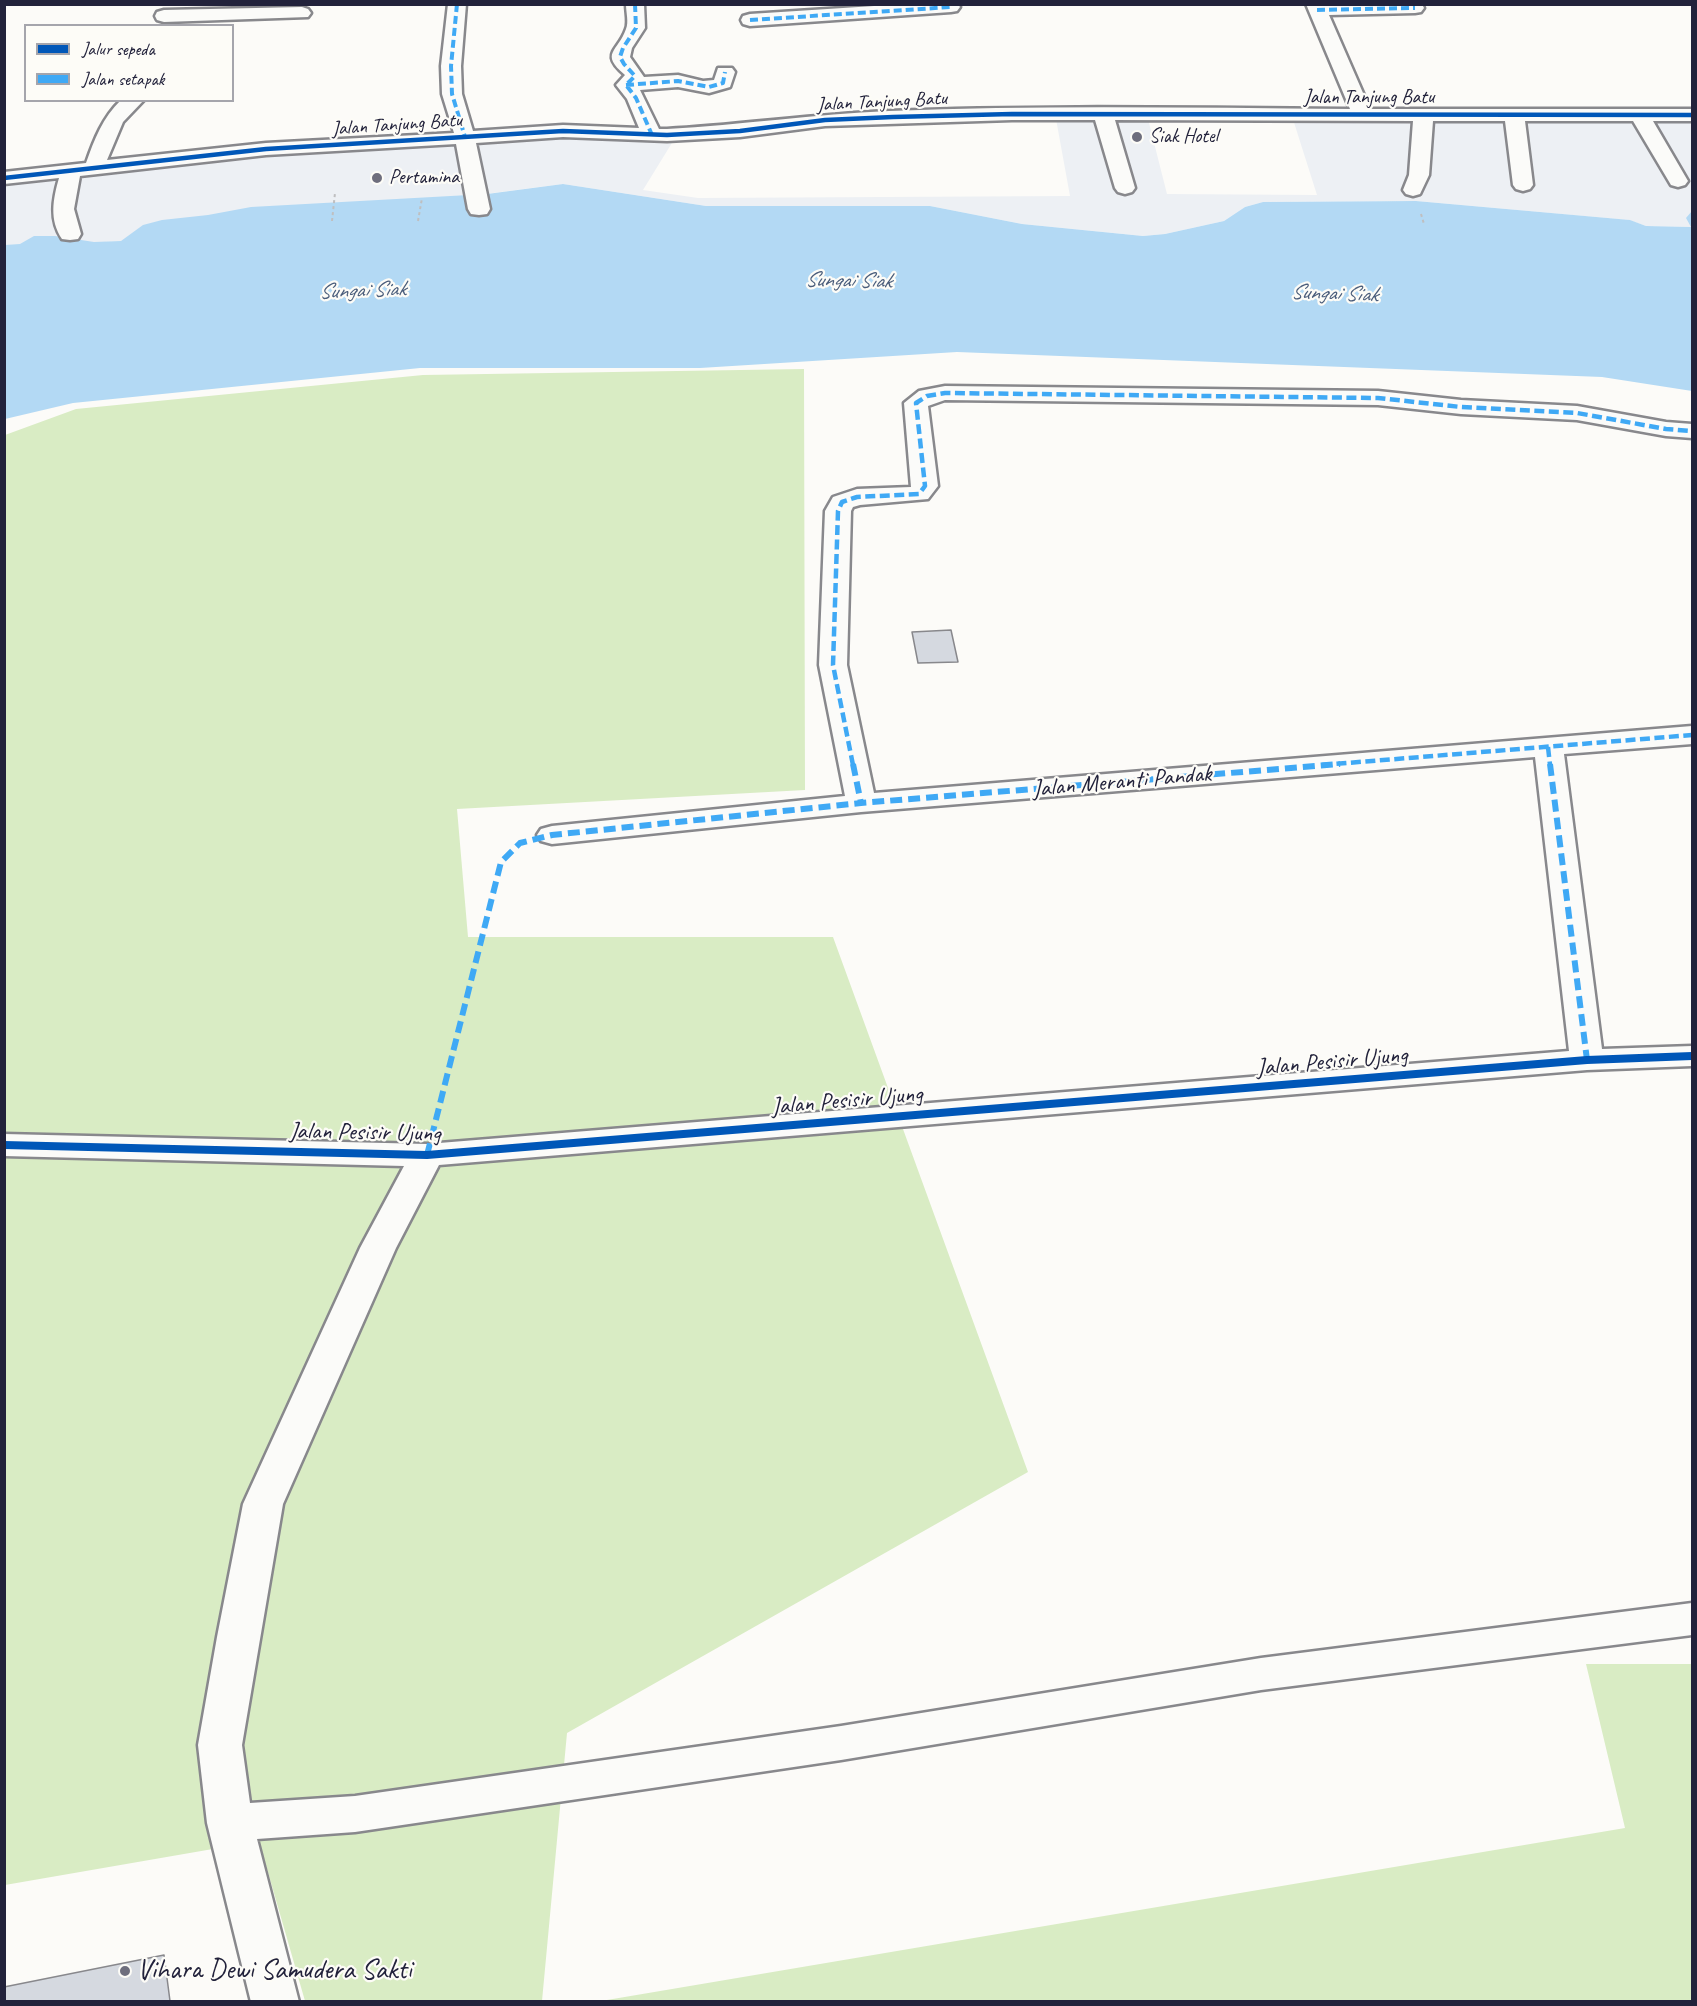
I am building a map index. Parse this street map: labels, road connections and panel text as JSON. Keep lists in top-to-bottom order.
{
  "streets": {
    "street": ["Jalan Tanjung Batu", "Jalan Meranti Pandak", "Jalan Pesisir Ujung"]
  },
  "water": ["Sungai Siak"],
  "places": ["Siak Hotel", "Pertamina", "Vihara Dewi Samudera Sakti"],
  "legend": ["Jalur sepeda", "Jalan setapak"]
}
